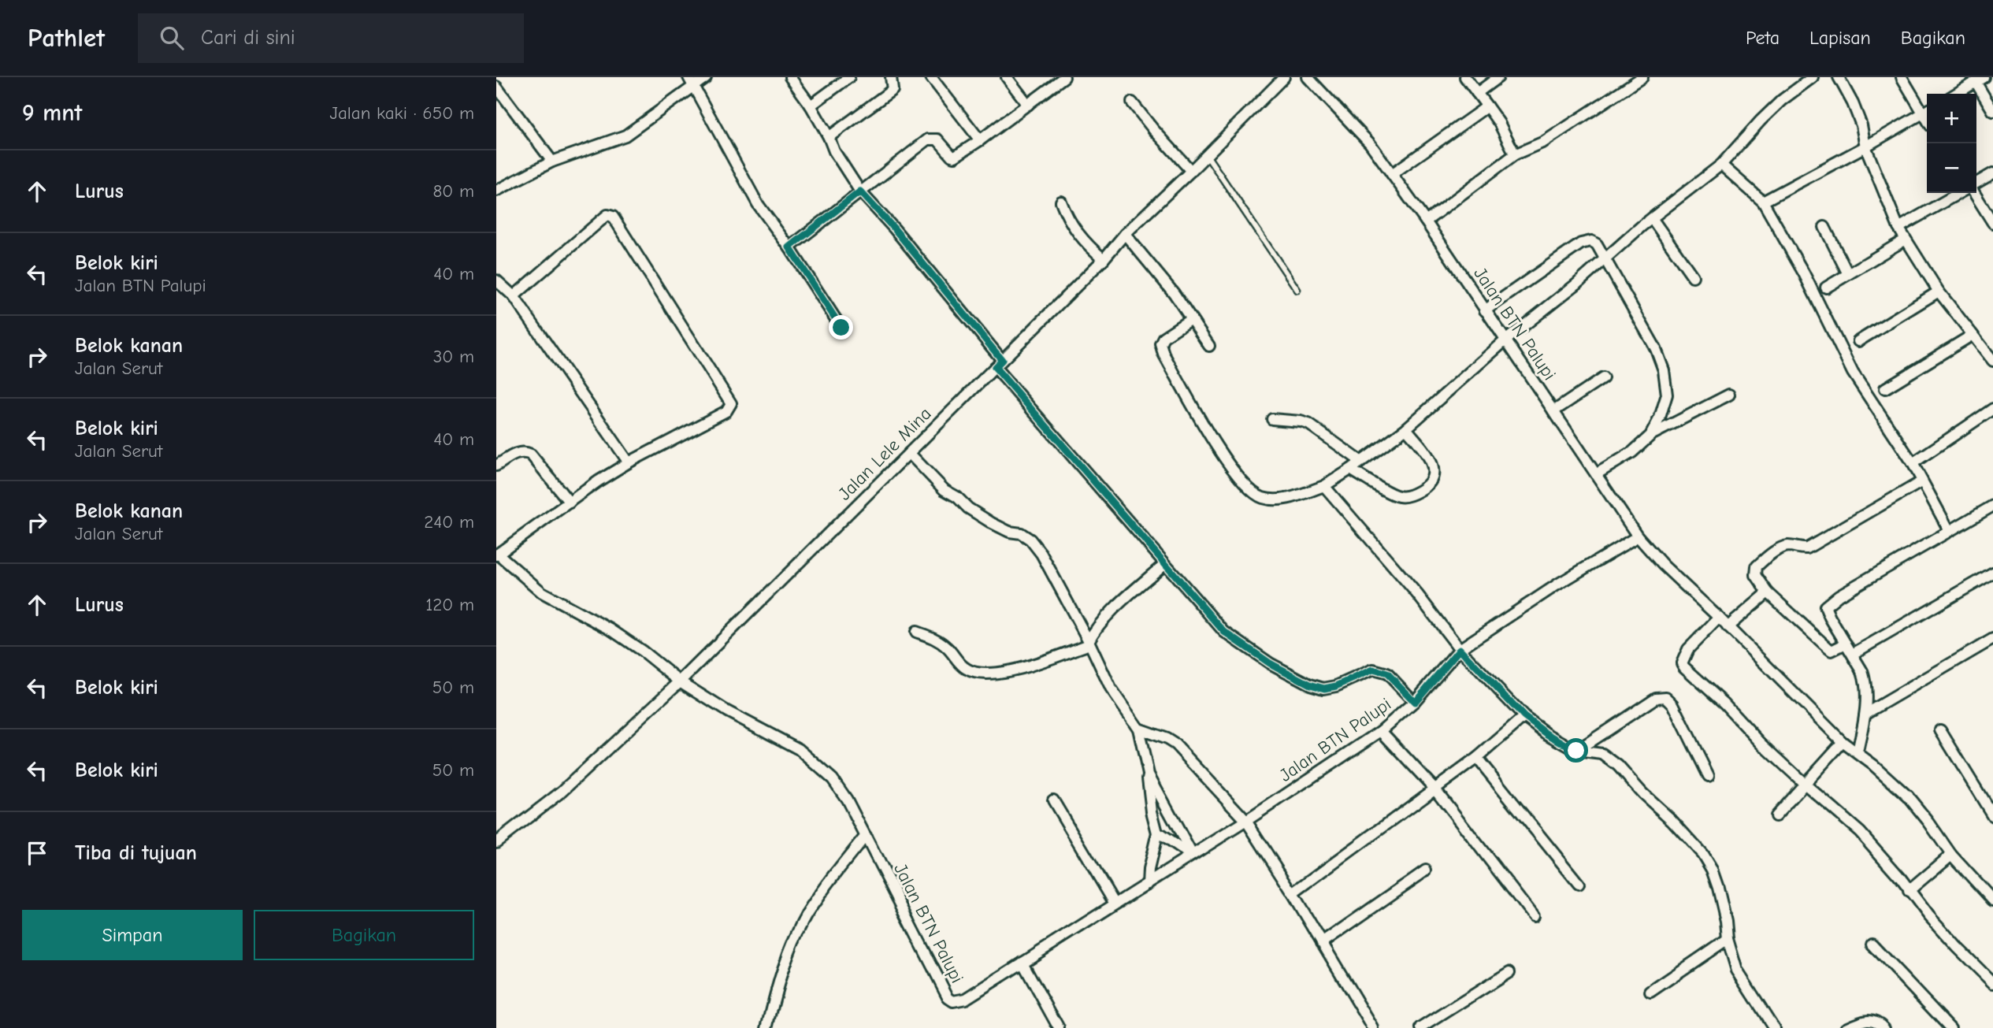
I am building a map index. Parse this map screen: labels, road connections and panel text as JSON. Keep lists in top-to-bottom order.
{
  "streets": {
    "street": ["Jalan BTN Palupi", "Jalan Lele Mina"]
  },
  "crossings": [
    ["Jalan BTN Palupi", "Jalan Lele Mina"]
  ],
  "page": {
    "header": "Pathlet",
    "search": "Cari di sini",
    "nav": ["Peta", "Lapisan", "Bagikan"],
    "heading": ["9 mnt", "Jalan kaki · 650 m"],
    "map_buttons": ["+", "−"],
    "list": [
      ["Lurus", "80 m"],
      ["Belok kiri", "Jalan BTN Palupi", "40 m"],
      ["Belok kanan", "Jalan Serut", "30 m"],
      ["Belok kiri", "Jalan Serut", "40 m"],
      ["Belok kanan", "Jalan Serut", "240 m"],
      ["Lurus", "120 m"],
      ["Belok kiri", "50 m"],
      ["Belok kiri", "50 m"],
      "Tiba di tujuan"
    ],
    "buttons": ["Simpan", "Bagikan"]
  }
}
